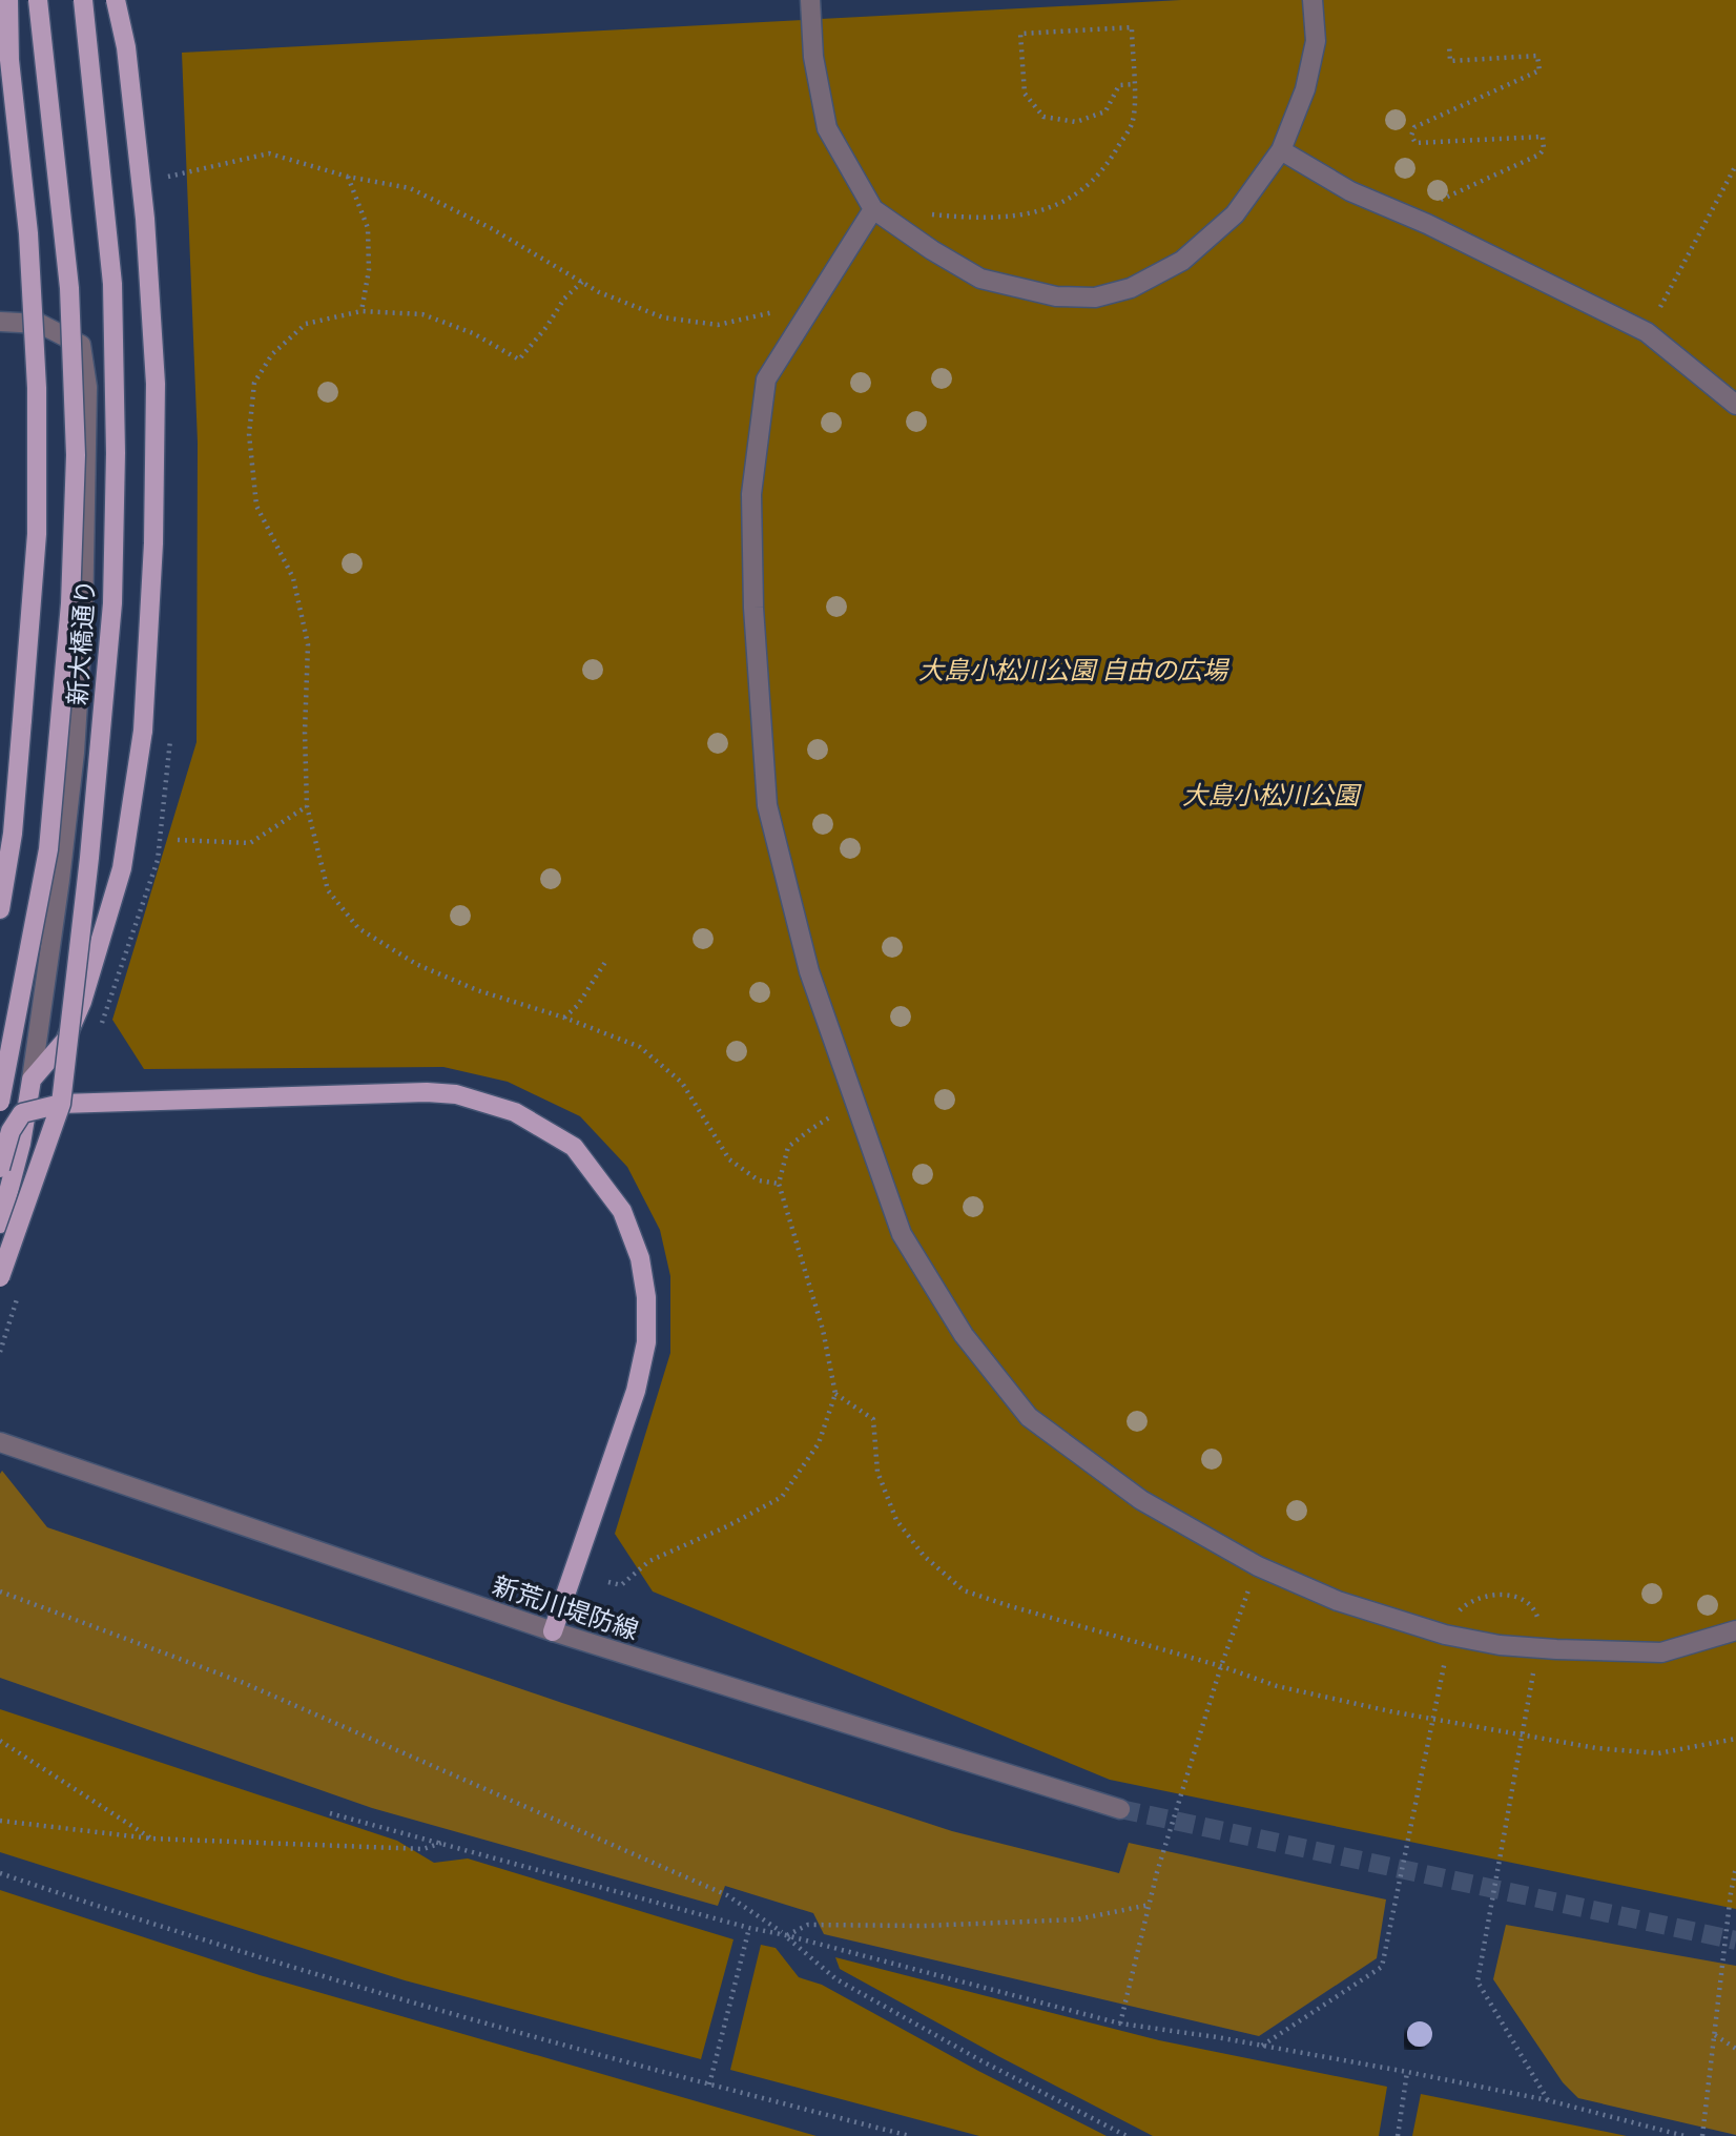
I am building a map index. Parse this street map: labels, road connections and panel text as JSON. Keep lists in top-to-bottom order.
{
  "streets": {
    "main road": ["新大橋通り"],
    "street": ["新荒川堤防線"]
  },
  "parks": ["大島小松川公園 自由の広場", "大島小松川公園"]
}
